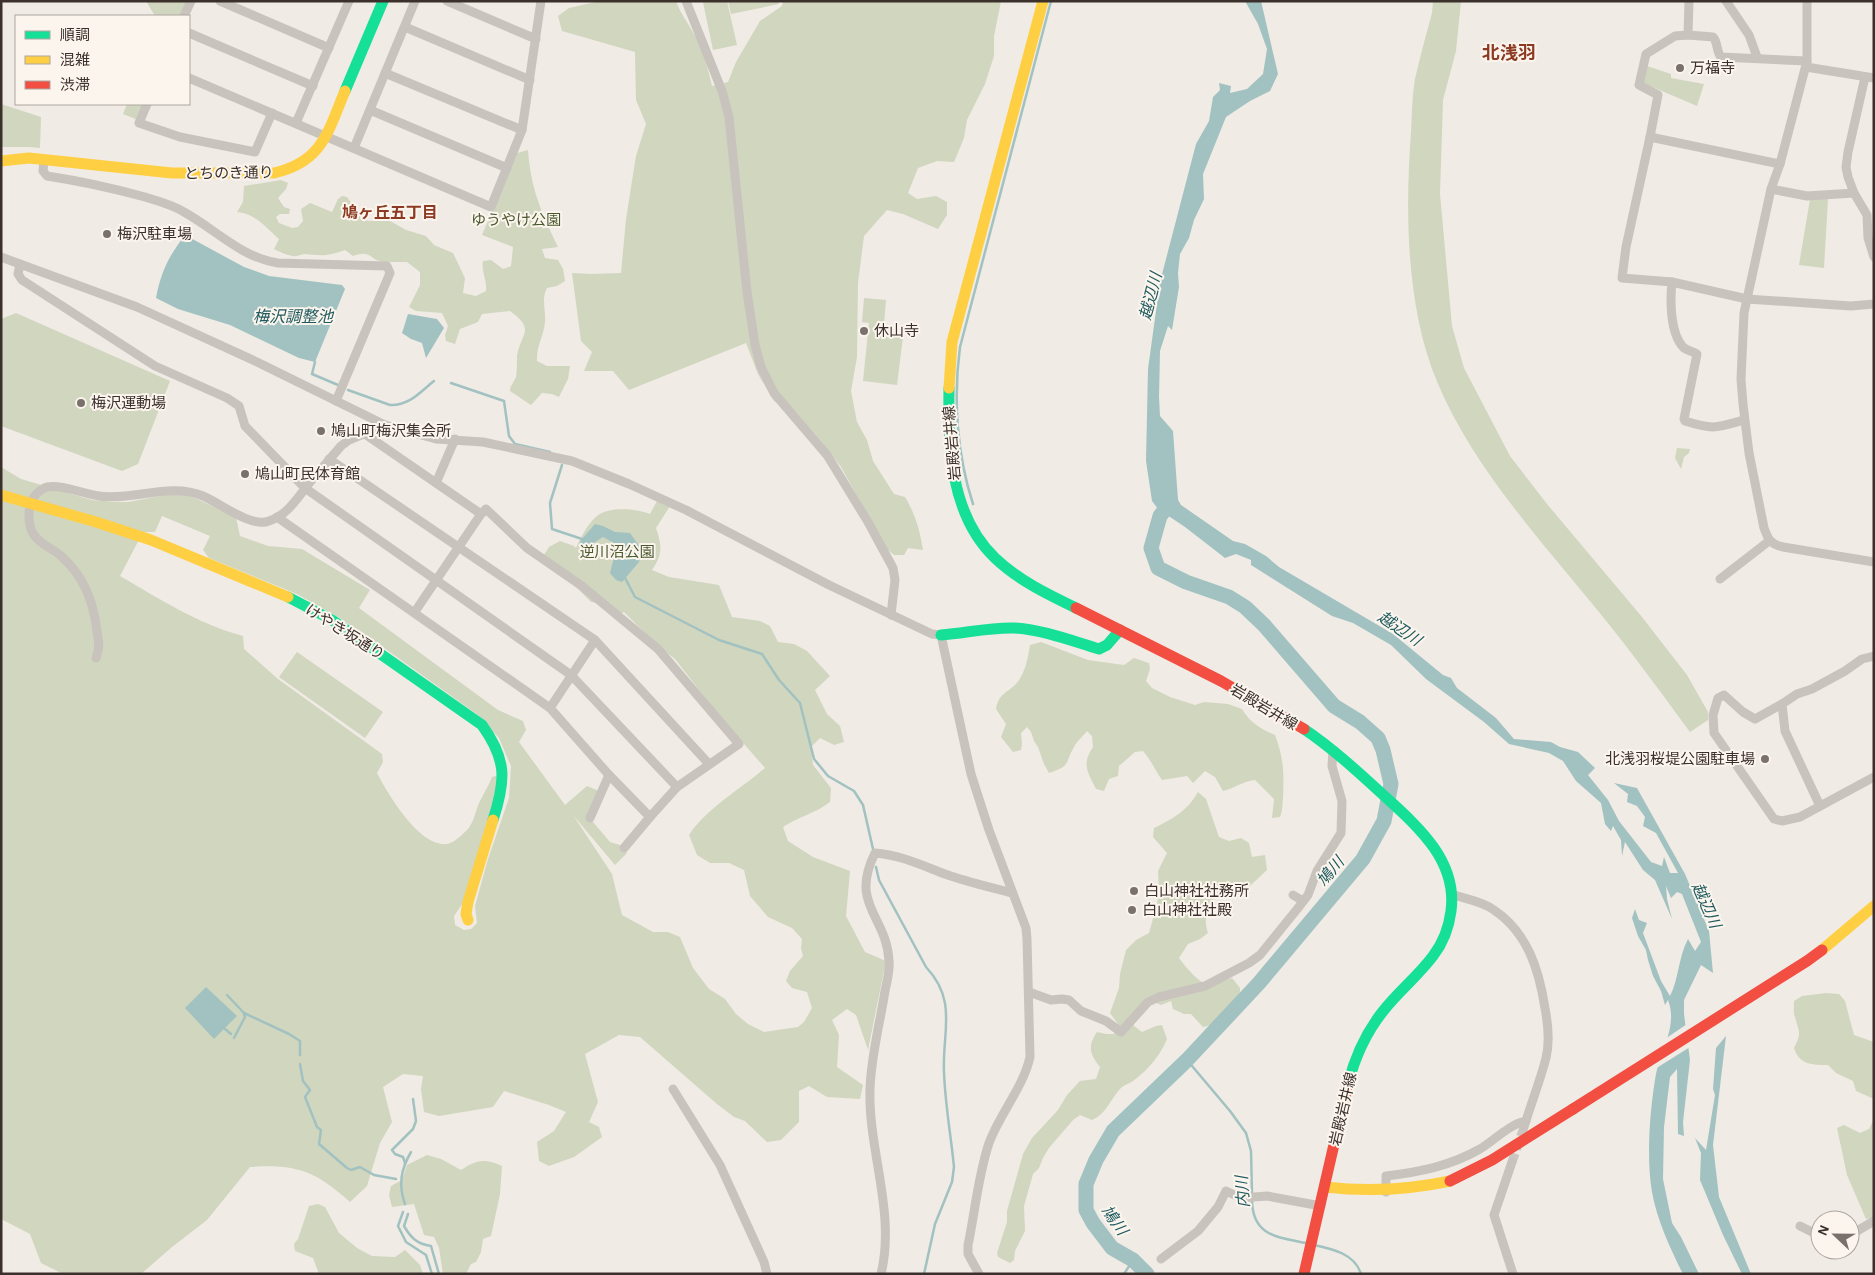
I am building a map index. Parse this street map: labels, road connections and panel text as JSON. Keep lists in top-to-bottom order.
{
  "streets": {
    "street": ["とちのき通り", "岩殿岩井線", "けやき坂通り"]
  },
  "districts": ["北浅羽", "鳩ヶ丘五丁目"],
  "water": [
    "越辺川",
    "梅沢調整池",
    "鳩川",
    "内川"
  ],
  "parks": ["ゆうやけ公園", "逆川沼公園"],
  "places": [
    "万福寺",
    "梅沢駐車場",
    "休山寺",
    "梅沢運動場",
    "鳩山町梅沢集会所",
    "鳩山町民体育館",
    "北浅羽桜堤公園駐車場",
    "白山神社社務所",
    "白山神社社殿"
  ],
  "legend": ["順調", "混雑", "渋滞"],
  "north": "left"
}
